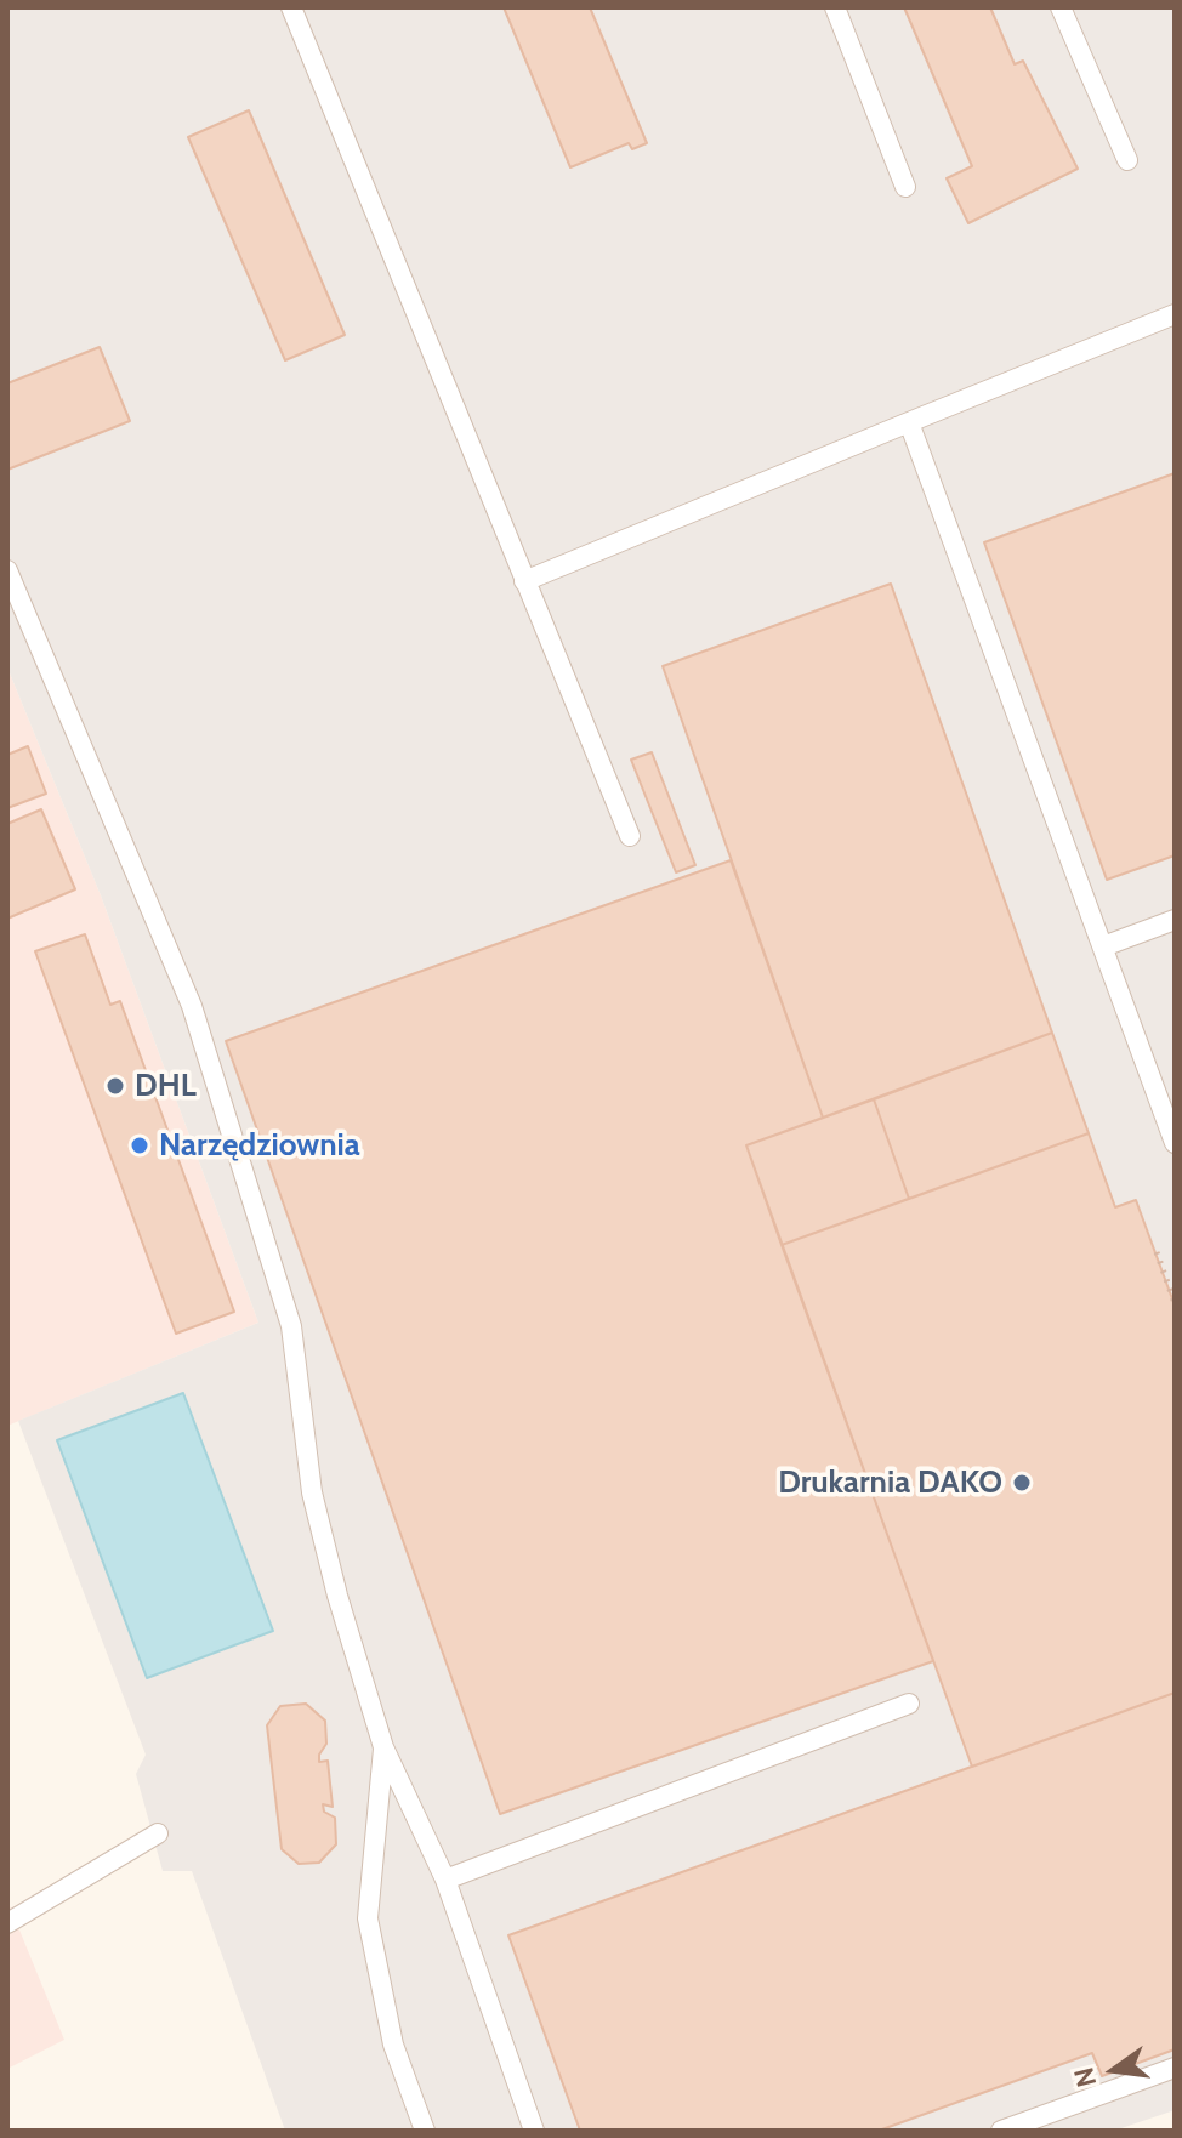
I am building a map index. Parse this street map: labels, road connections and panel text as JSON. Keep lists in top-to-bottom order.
{
  "places": ["DHL", "Narzędziownia", "Drukarnia DAKO"],
  "north": "left"
}
